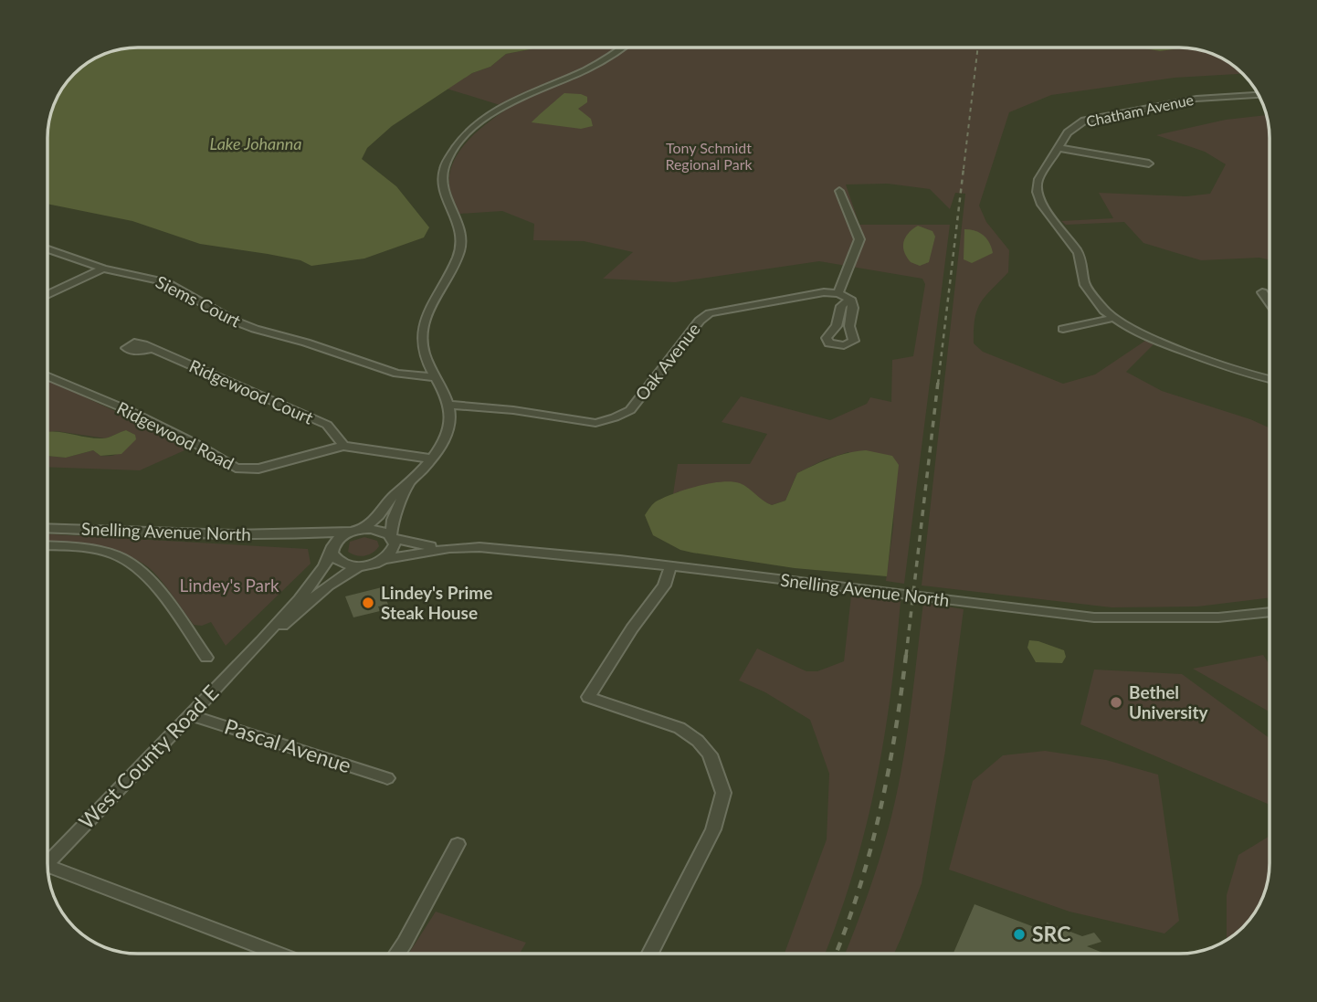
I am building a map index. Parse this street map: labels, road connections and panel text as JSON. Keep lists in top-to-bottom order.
{
  "streets": {
    "street": [
      "Chatham Avenue",
      "Siems Court",
      "Oak Avenue",
      "Ridgewood Court",
      "Ridgewood Road",
      "Snelling Avenue North",
      "Pascal Avenue",
      "West County Road E"
    ]
  },
  "crossings": [
    ["Ridgewood Court", "Ridgewood Road"],
    ["Snelling Avenue North", "West County Road E"],
    ["Pascal Avenue", "West County Road E"]
  ],
  "water": ["Lake Johanna"],
  "parks": ["Tony Schmidt Regional Park", "Lindey's Park"],
  "places": ["Lindey's Prime Steak House", "Bethel University", "SRC"]
}
